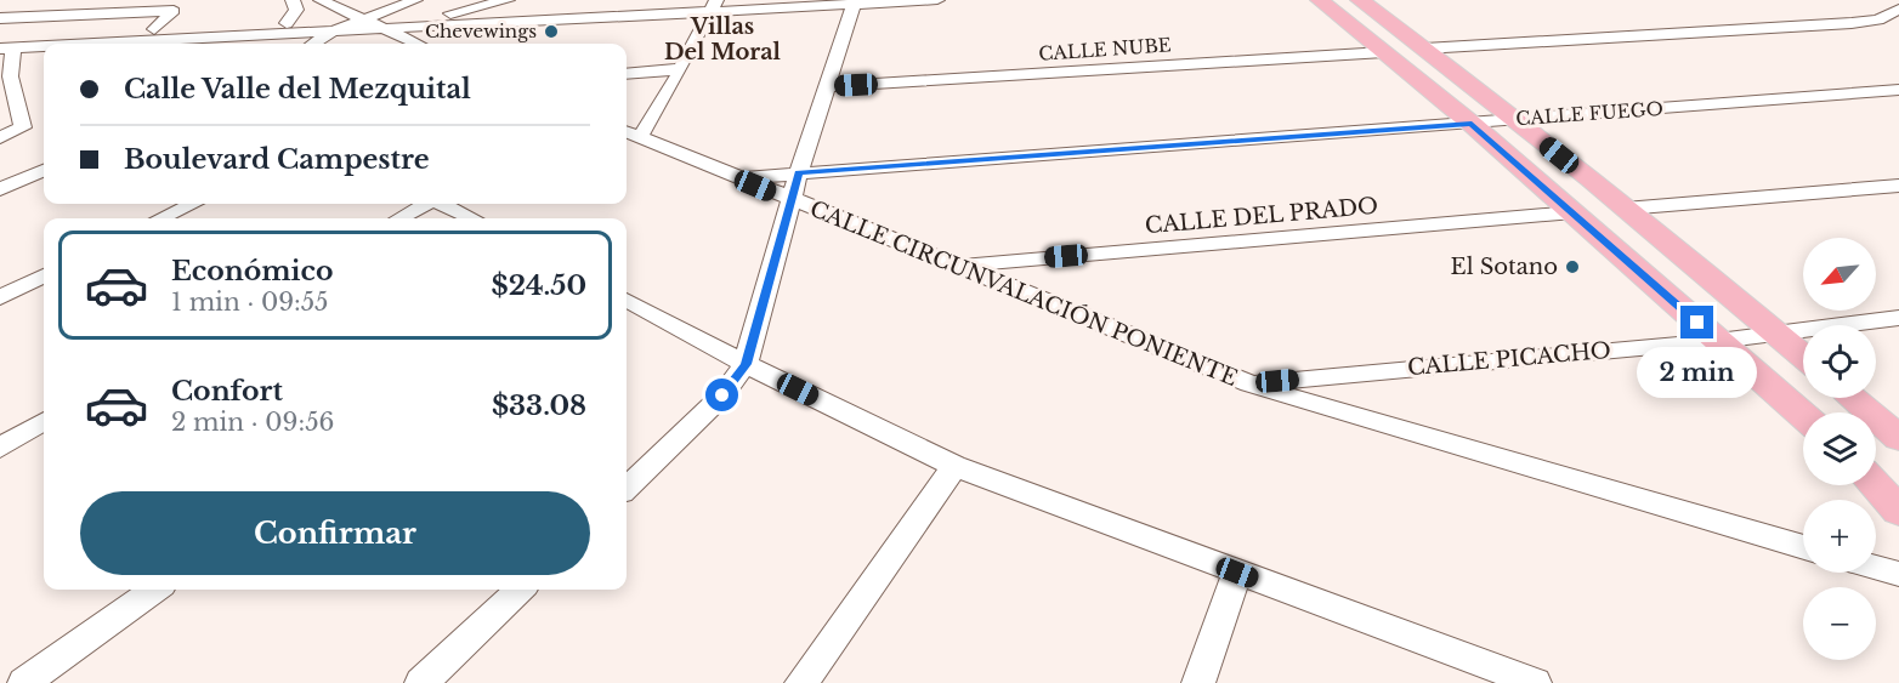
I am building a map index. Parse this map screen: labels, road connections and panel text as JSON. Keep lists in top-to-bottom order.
{
  "streets": {
    "street": [
      "CALLE NUBE",
      "CALLE FUEGO",
      "CALLE DEL PRADO",
      "CALLE CIRCUNVALACIÓN PONIENTE",
      "CALLE PICACHO"
    ]
  },
  "crossings": [
    ["CALLE FUEGO", "CALLE CIRCUNVALACIÓN PONIENTE"],
    ["CALLE DEL PRADO", "CALLE CIRCUNVALACIÓN PONIENTE"],
    ["CALLE CIRCUNVALACIÓN PONIENTE", "CALLE PICACHO"]
  ],
  "districts": ["Villas Del Moral"],
  "places": ["Chevewings", "El Sotano"],
  "north": "bottom left",
  "page": {
    "banner": ["Calle Valle del Mezquital", "Boulevard Campestre"],
    "list": [
      {
        "name": "Económico",
        "note": "1 min · 09:55",
        "value": "$24.50"
      },
      {
        "name": "Confort",
        "note": "2 min · 09:56",
        "value": "$33.08"
      }
    ],
    "map_buttons": ["+", "−"],
    "bubble": "2 min",
    "buttons": "Confirmar"
  }
}
